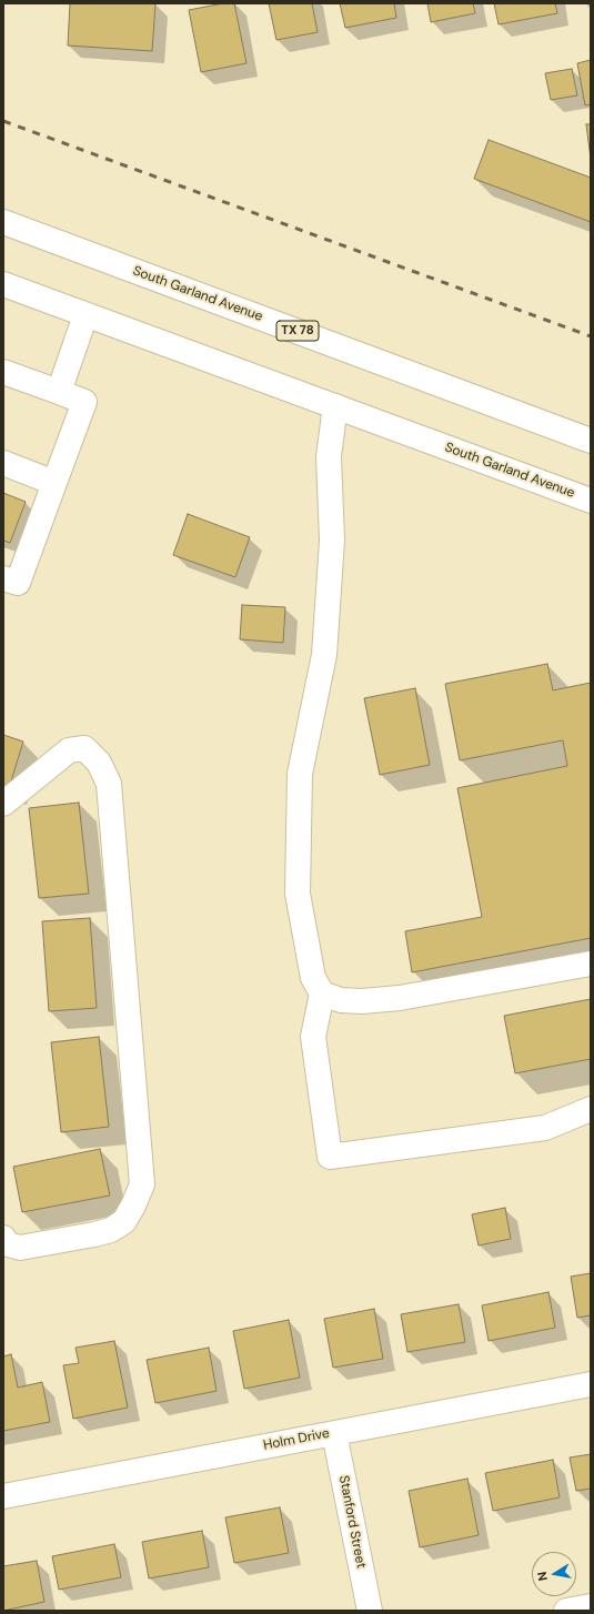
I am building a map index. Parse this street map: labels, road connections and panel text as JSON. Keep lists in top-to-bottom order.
{
  "streets": {
    "street": [
      "South Garland Avenue",
      "TX 78",
      "Holm Drive",
      "Stanford Street"
    ]
  },
  "crossings": [
    ["Holm Drive", "Stanford Street"]
  ],
  "north": "left"
}
